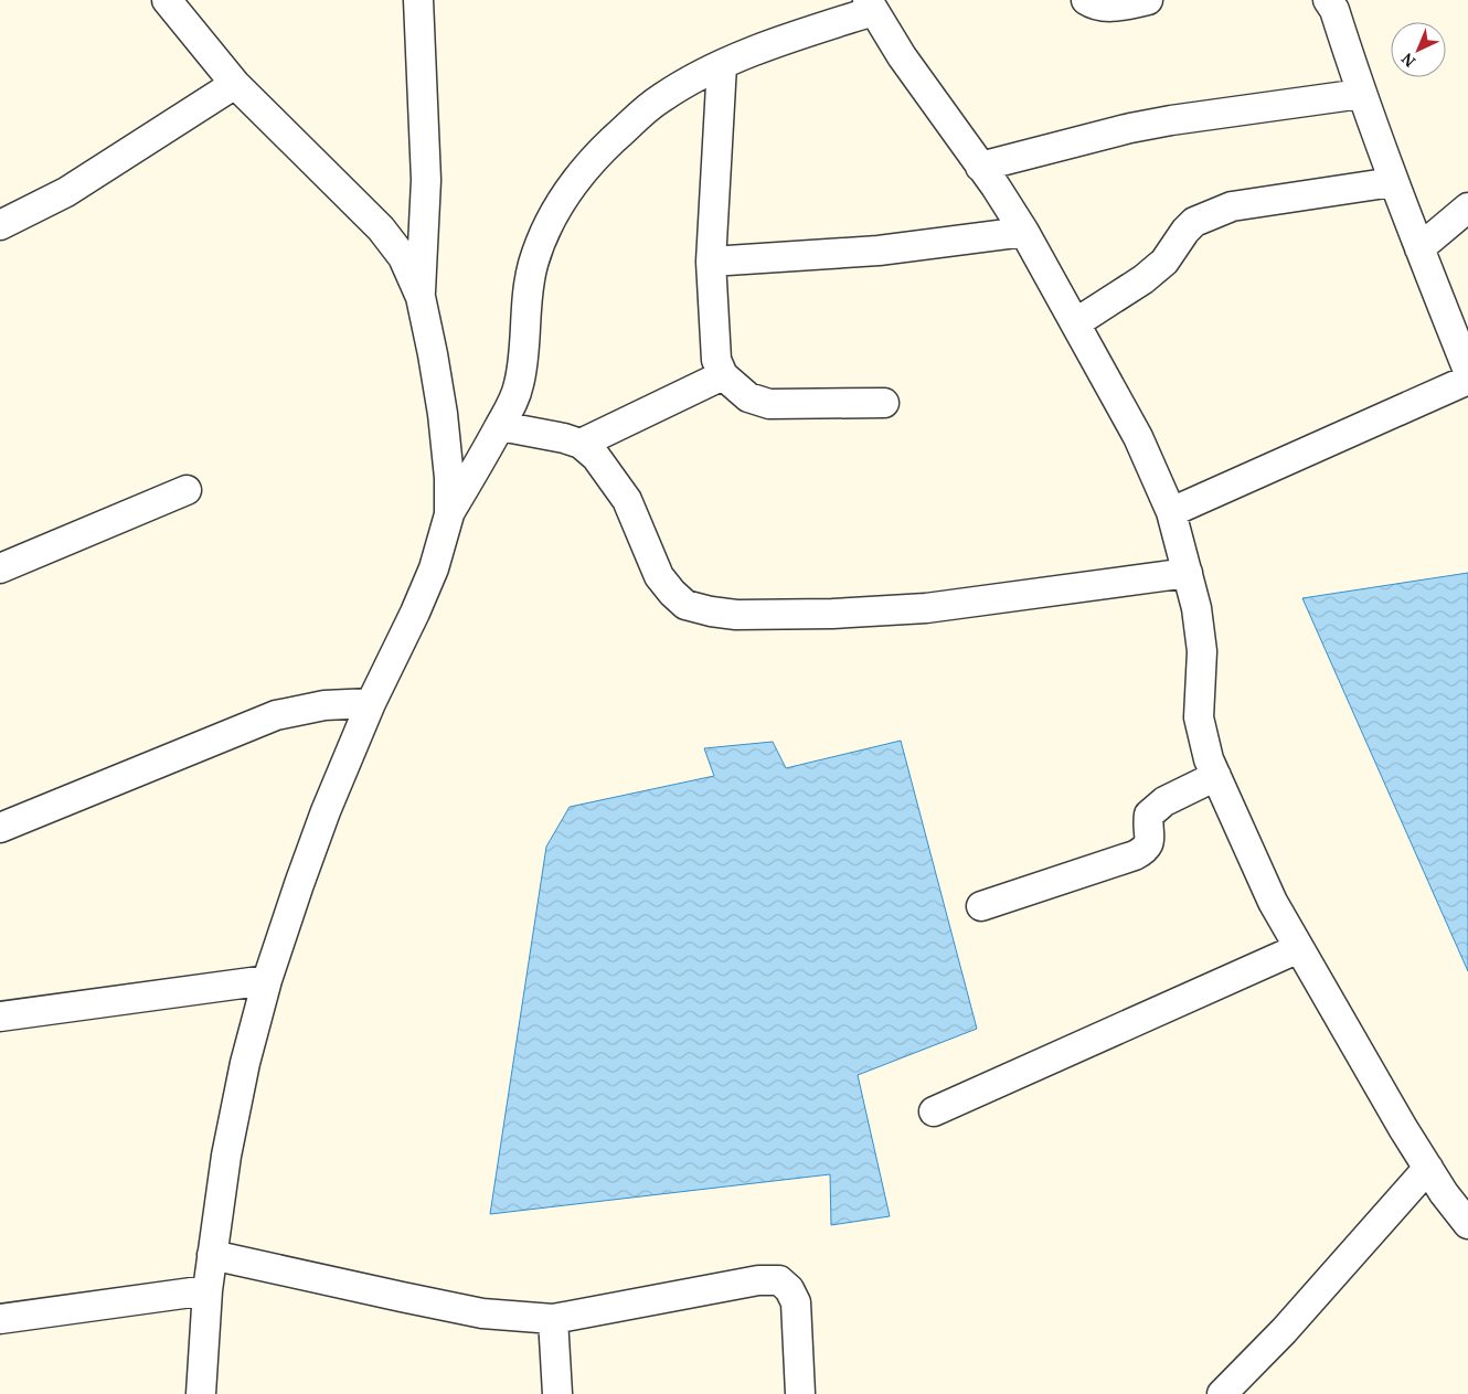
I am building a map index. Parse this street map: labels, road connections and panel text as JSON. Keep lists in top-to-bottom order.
{
  "north": "bottom left"
}
